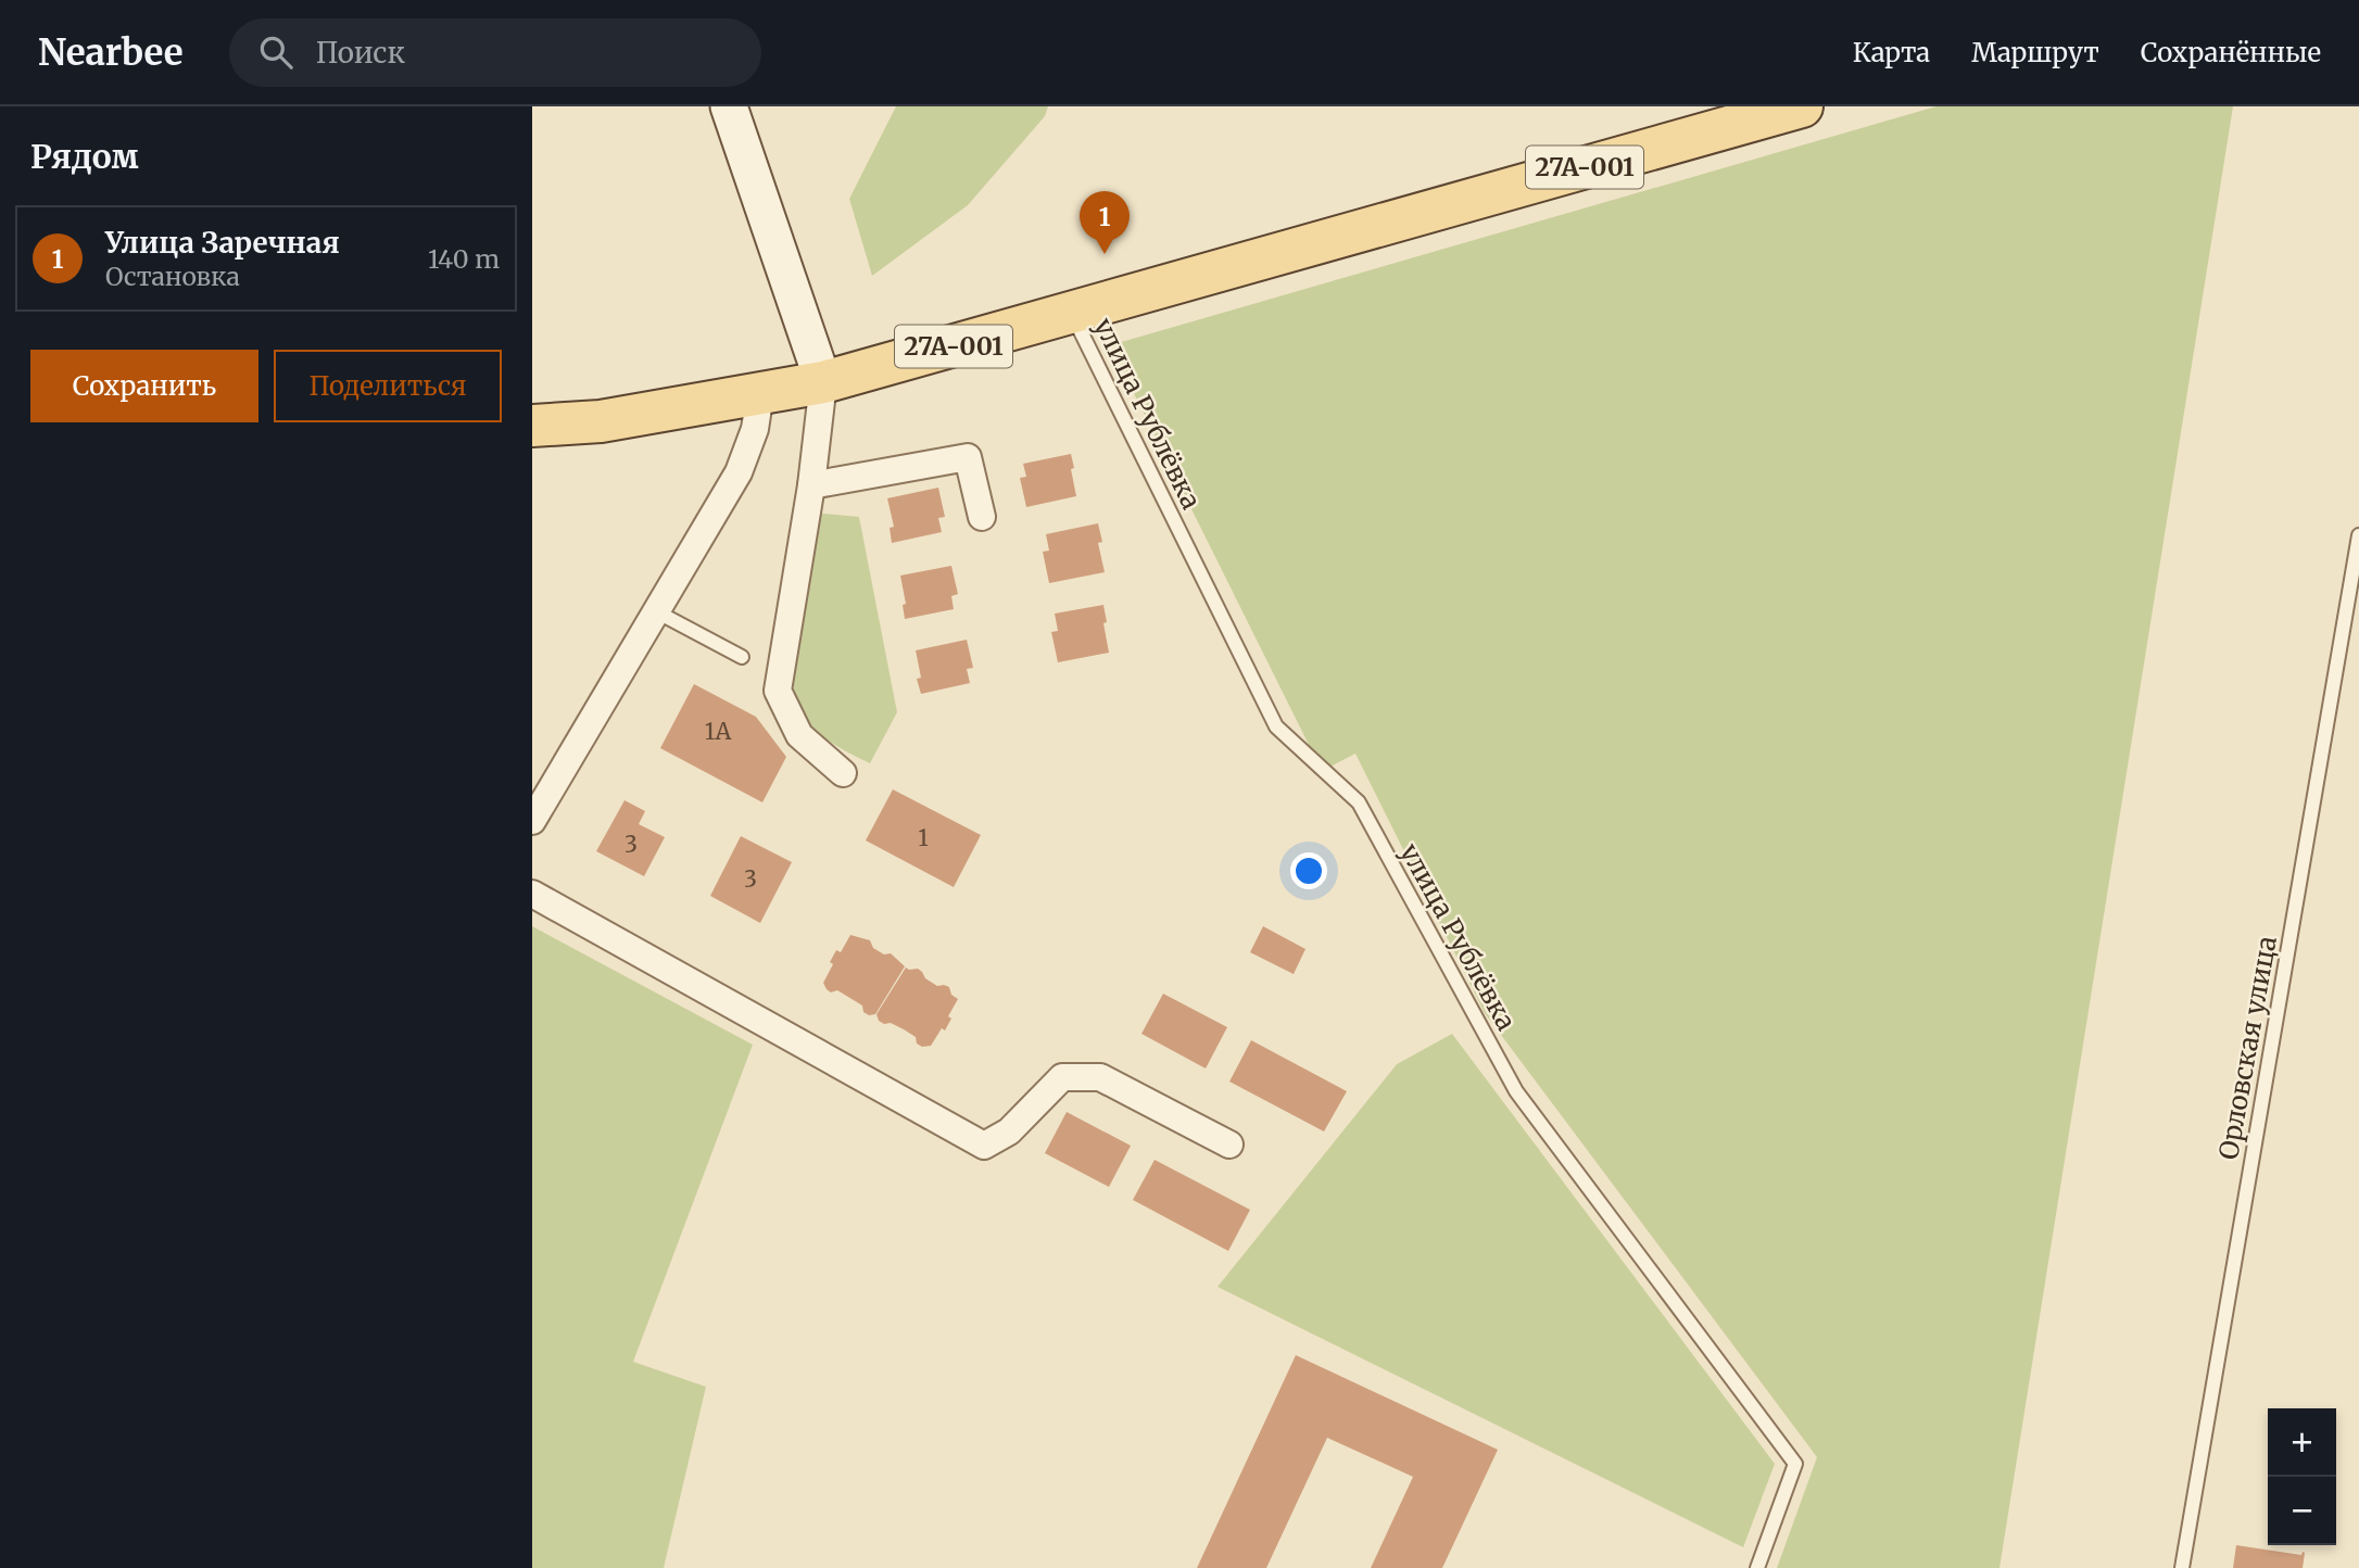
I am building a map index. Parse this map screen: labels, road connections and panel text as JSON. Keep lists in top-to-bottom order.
{
  "streets": {
    "main road": ["27А-001"],
    "lane": ["улица Рублёвка", "Орловская улица"]
  },
  "crossings": [
    ["27А-001", "улица Рублёвка"]
  ],
  "house_numbers": [
    "1А",
    "1",
    "3",
    "3"
  ],
  "page": {
    "header": "Nearbee",
    "search": "Поиск",
    "nav": ["Карта", "Маршрут", "Сохранённые"],
    "heading": "Рядом",
    "pins": "1",
    "list": [
      {
        "mark": "1",
        "name": "Улица Заречная",
        "note": "Остановка",
        "value": "140 m"
      }
    ],
    "buttons": ["Сохранить", "Поделиться"],
    "map_buttons": ["+", "−"]
  }
}
